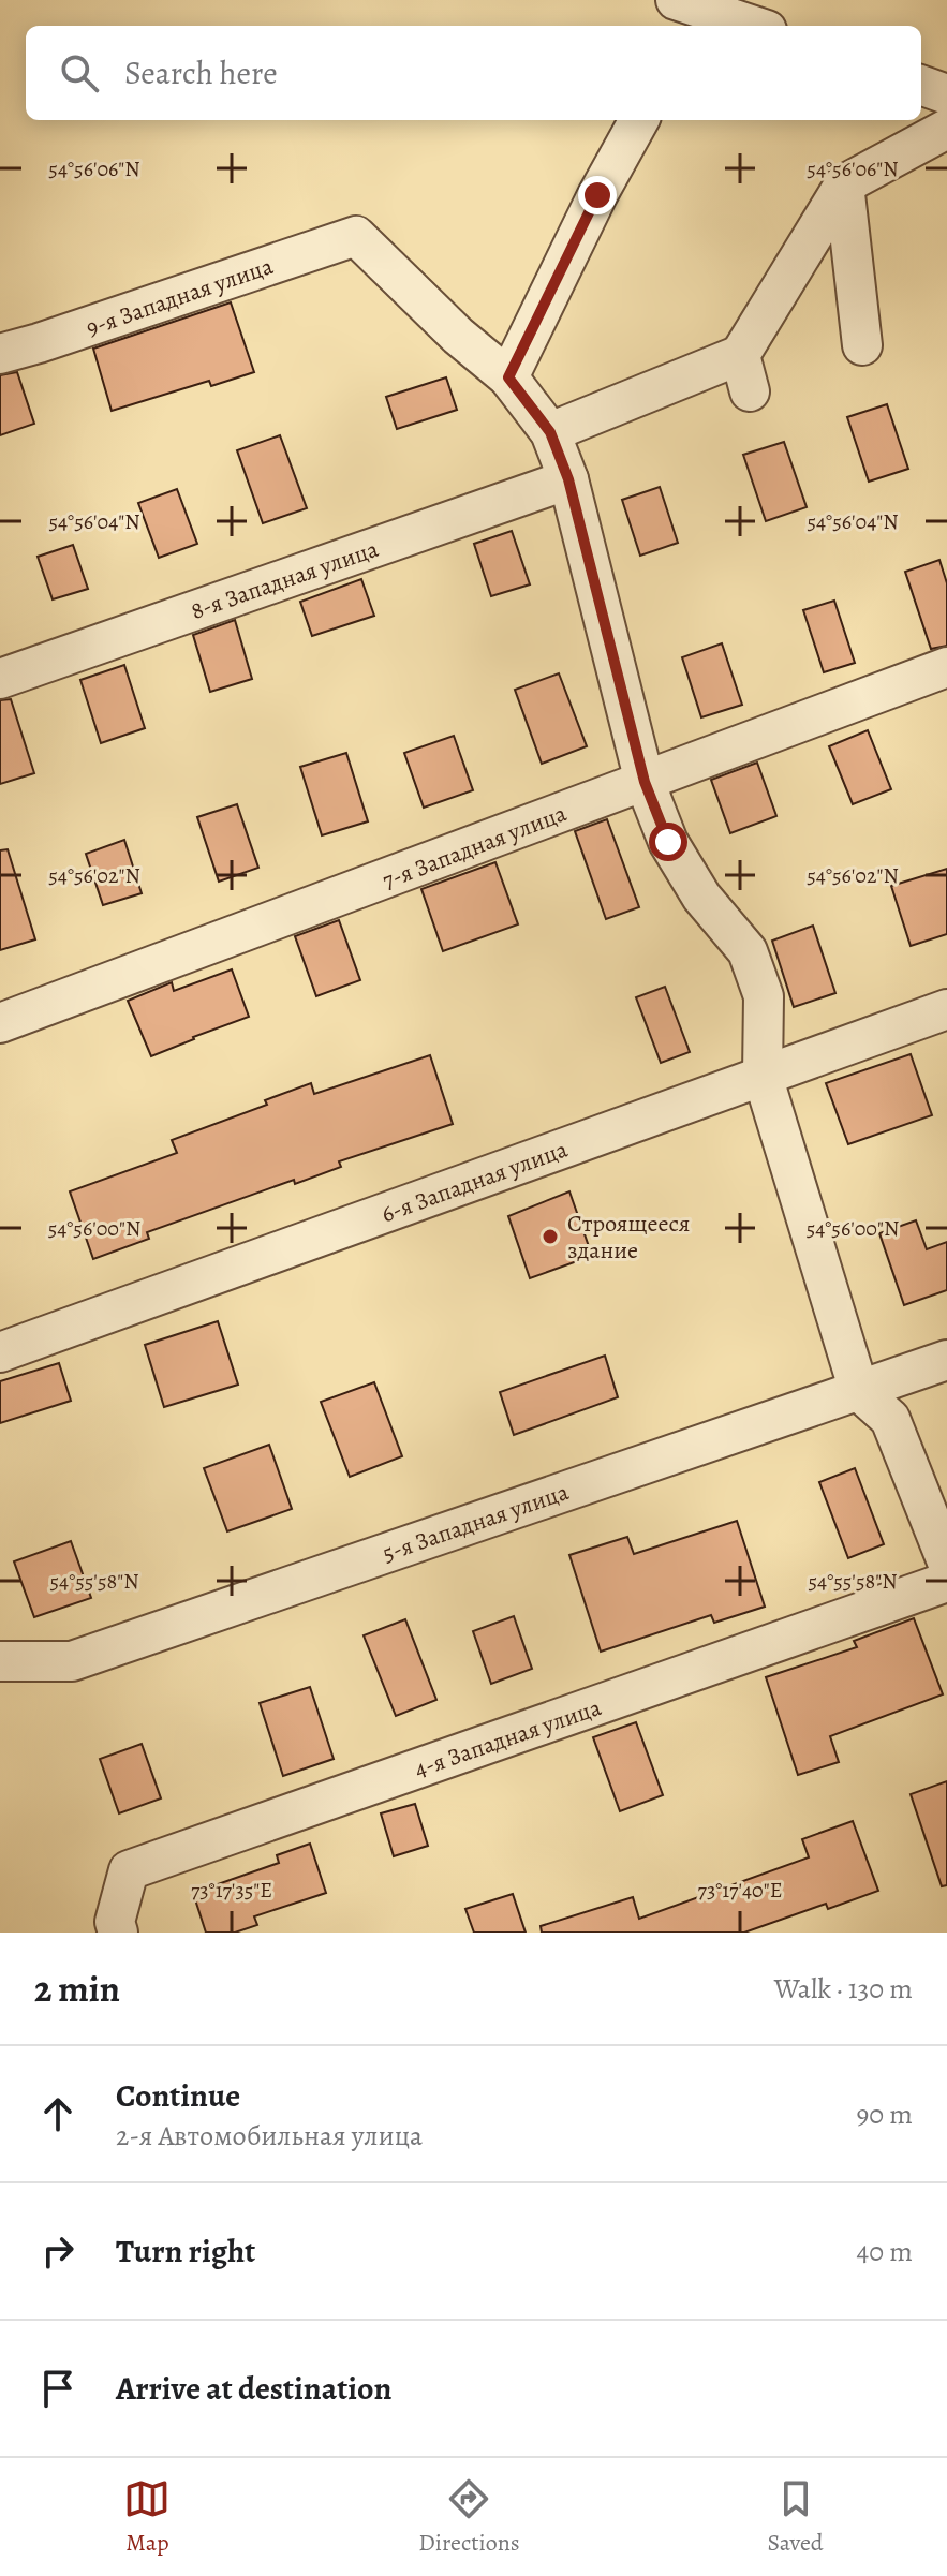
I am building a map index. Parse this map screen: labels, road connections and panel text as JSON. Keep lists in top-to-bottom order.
{
  "streets": {
    "street": [
      "9-я Западная улица",
      "8-я Западная улица",
      "7-я Западная улица",
      "6-я Западная улица",
      "5-я Западная улица",
      "4-я Западная улица"
    ]
  },
  "places": ["Строящееся здание"],
  "page": {
    "search": "Search here",
    "heading": ["2 min", "Walk · 130 m"],
    "list": [
      ["Continue", "2-я Автомобильная улица", "90 m"],
      ["Turn right", "40 m"],
      "Arrive at destination"
    ],
    "nav": ["Map", "Directions", "Saved"]
  },
  "coordinates": [
    "54°56'06\"N",
    "54°56'04\"N",
    "54°56'02\"N",
    "54°56'00\"N",
    "54°55'58\"N",
    "73°17'35\"E",
    "73°17'40\"E"
  ]
}
